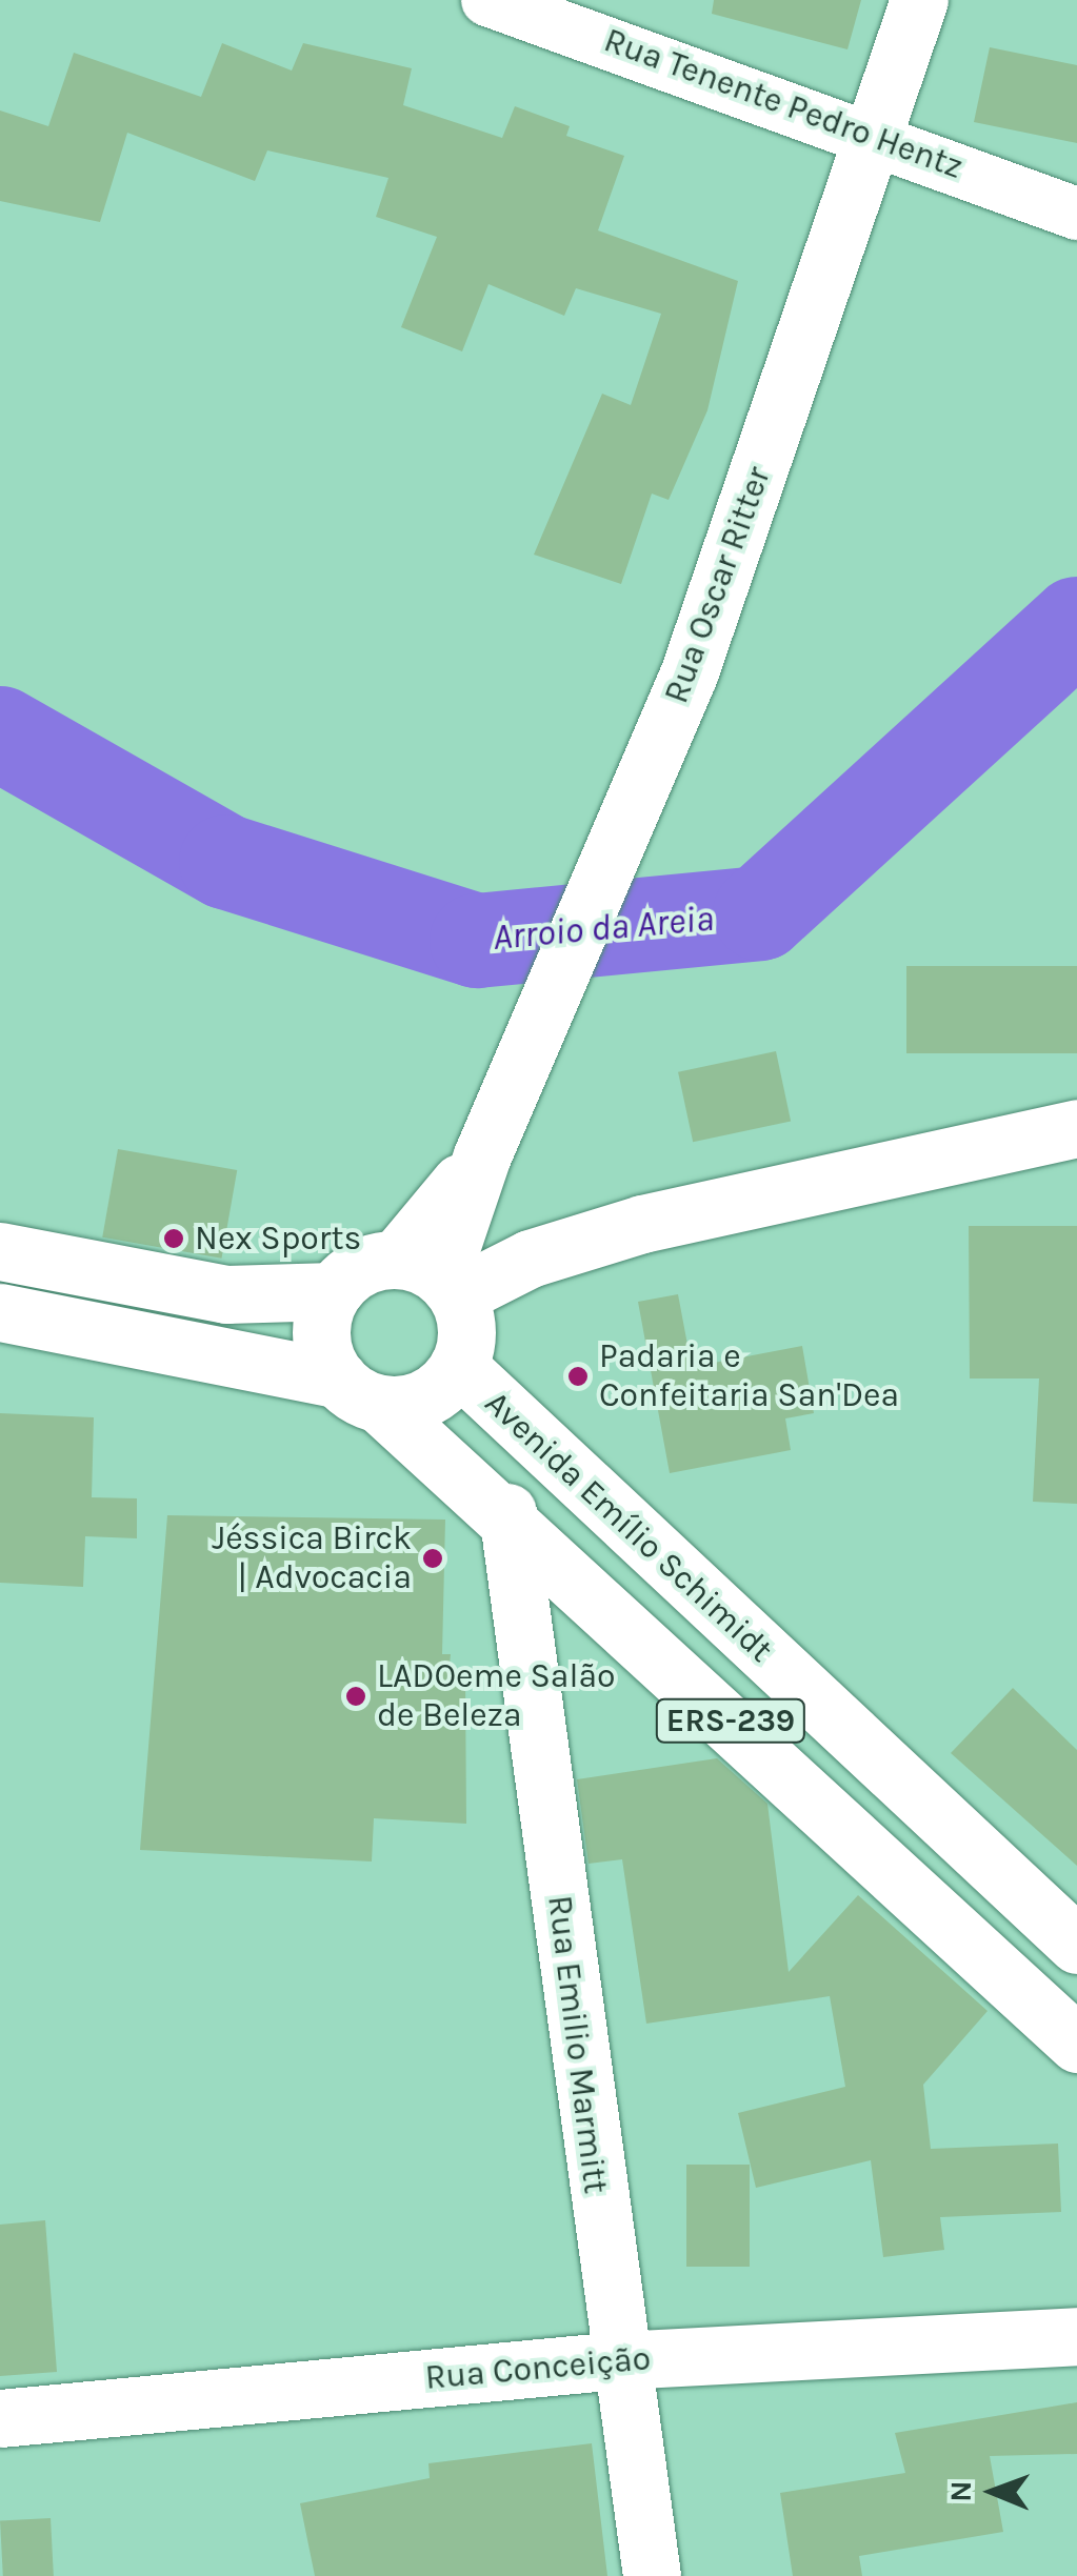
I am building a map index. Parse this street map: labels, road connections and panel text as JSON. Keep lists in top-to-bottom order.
{
  "streets": {
    "main road": [
      "Rua Oscar Ritter",
      "Avenida Emílio Schimidt",
      "ERS-239",
      "Rua Emilio Marmitt",
      "Rua Conceição"
    ],
    "street": ["Rua Tenente Pedro Hentz"]
  },
  "crossings": [
    ["Rua Tenente Pedro Hentz", "Rua Oscar Ritter"],
    ["Rua Oscar Ritter", "Avenida Emílio Schimidt"],
    ["Rua Oscar Ritter", "ERS-239"],
    ["Avenida Emílio Schimidt", "ERS-239"],
    ["ERS-239", "Rua Emilio Marmitt"],
    ["Rua Emilio Marmitt", "Rua Conceição"]
  ],
  "water": ["Arroio da Areia"],
  "places": [
    "Nex Sports",
    "Padaria e Confeitaria San'Dea",
    "Jéssica Birck | Advocacia",
    "LADOeme Salão de Beleza"
  ],
  "north": "left"
}
